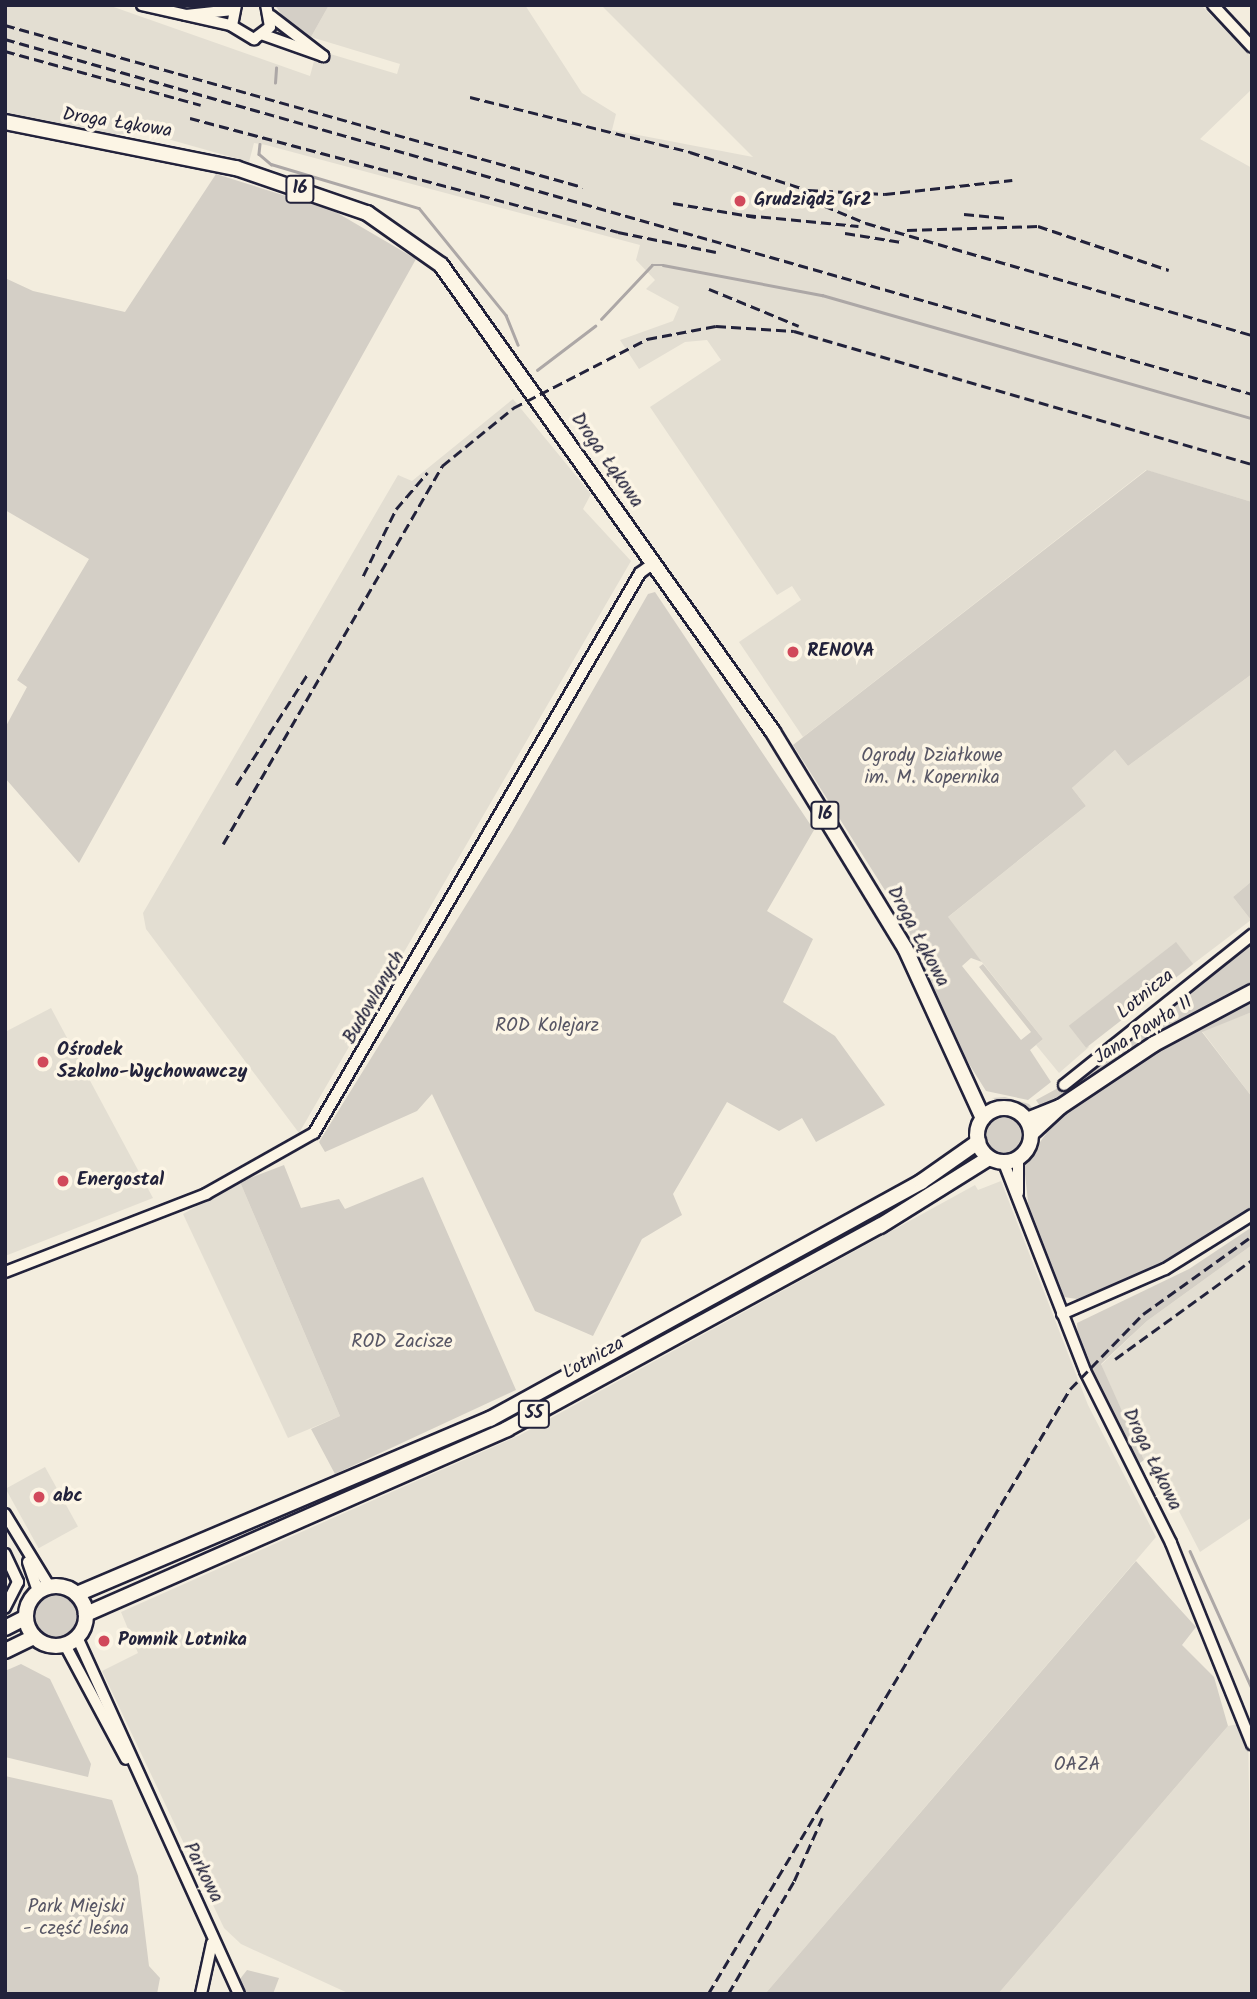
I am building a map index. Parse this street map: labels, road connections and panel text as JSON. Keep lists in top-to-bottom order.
{
  "streets": {
    "main road": [
      "Droga Łąkowa",
      "16",
      "Lotnicza",
      "Jana Pawła II",
      "55"
    ],
    "street": ["Budowlanych", "Parkowa"]
  },
  "crossings": [
    ["Droga Łąkowa", "16"],
    ["Droga Łąkowa", "Lotnicza"],
    ["Droga Łąkowa", "Budowlanych"],
    ["Droga Łąkowa", "Jana Pawła II"],
    ["16", "Lotnicza"],
    ["16", "Jana Pawła II"],
    ["Lotnicza", "Jana Pawła II"],
    ["Lotnicza", "Parkowa"]
  ],
  "parks": [
    "Ogrody Działkowe im. M. Kopernika",
    "ROD Kolejarz",
    "ROD Zacisze",
    "OAZA",
    "Park Miejski - część leśna"
  ],
  "places": [
    "Grudziądz Gr2",
    "RENOVA",
    "Ośrodek Szkolno-Wychowawczy",
    "Energostal",
    "abc",
    "Pomnik Lotnika"
  ]
}
